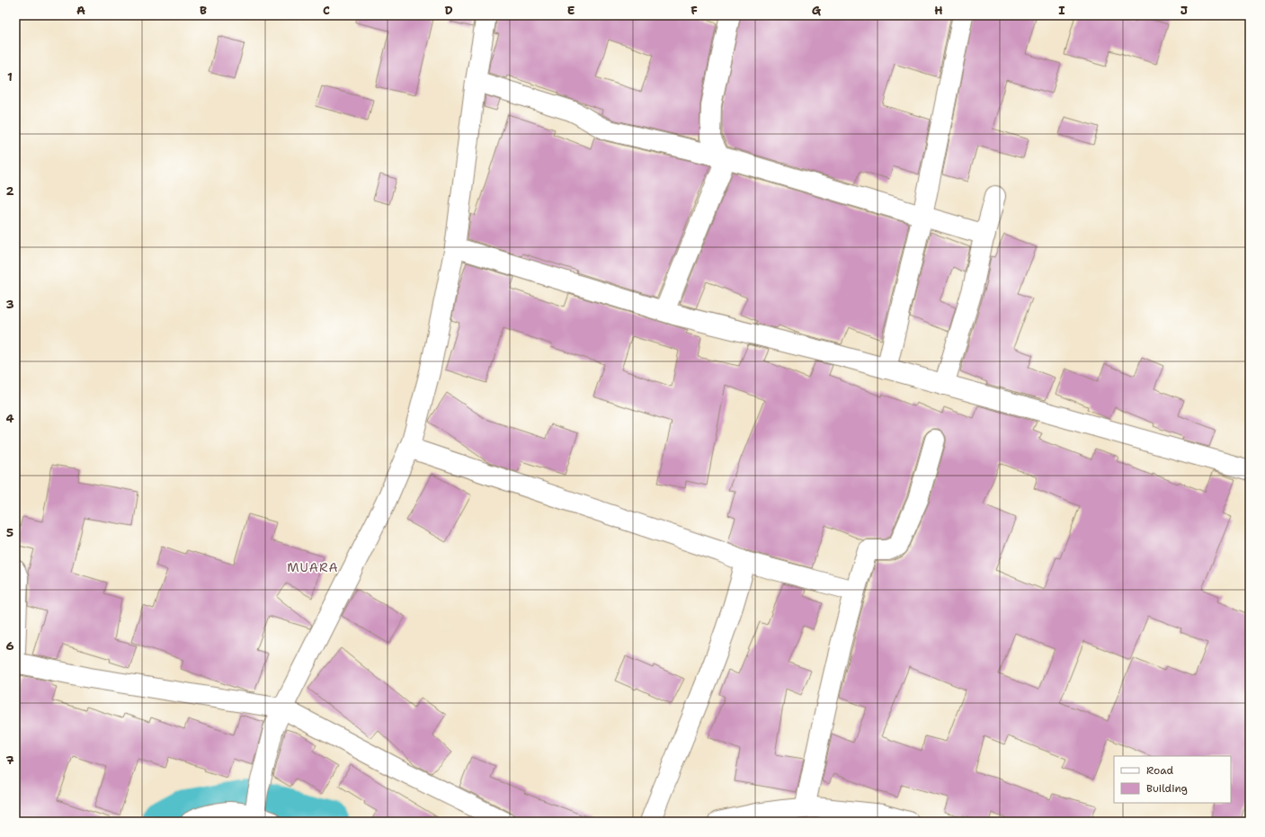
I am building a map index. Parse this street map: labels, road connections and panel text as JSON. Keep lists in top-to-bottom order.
{
  "districts": ["MUARA"],
  "legend": ["Road", "Building"],
  "grid": {
    "columns": [
      "A",
      "B",
      "C",
      "D",
      "E",
      "F",
      "G",
      "H",
      "I",
      "J"
    ],
    "rows": [
      "1",
      "2",
      "3",
      "4",
      "5",
      "6",
      "7"
    ]
  }
}
